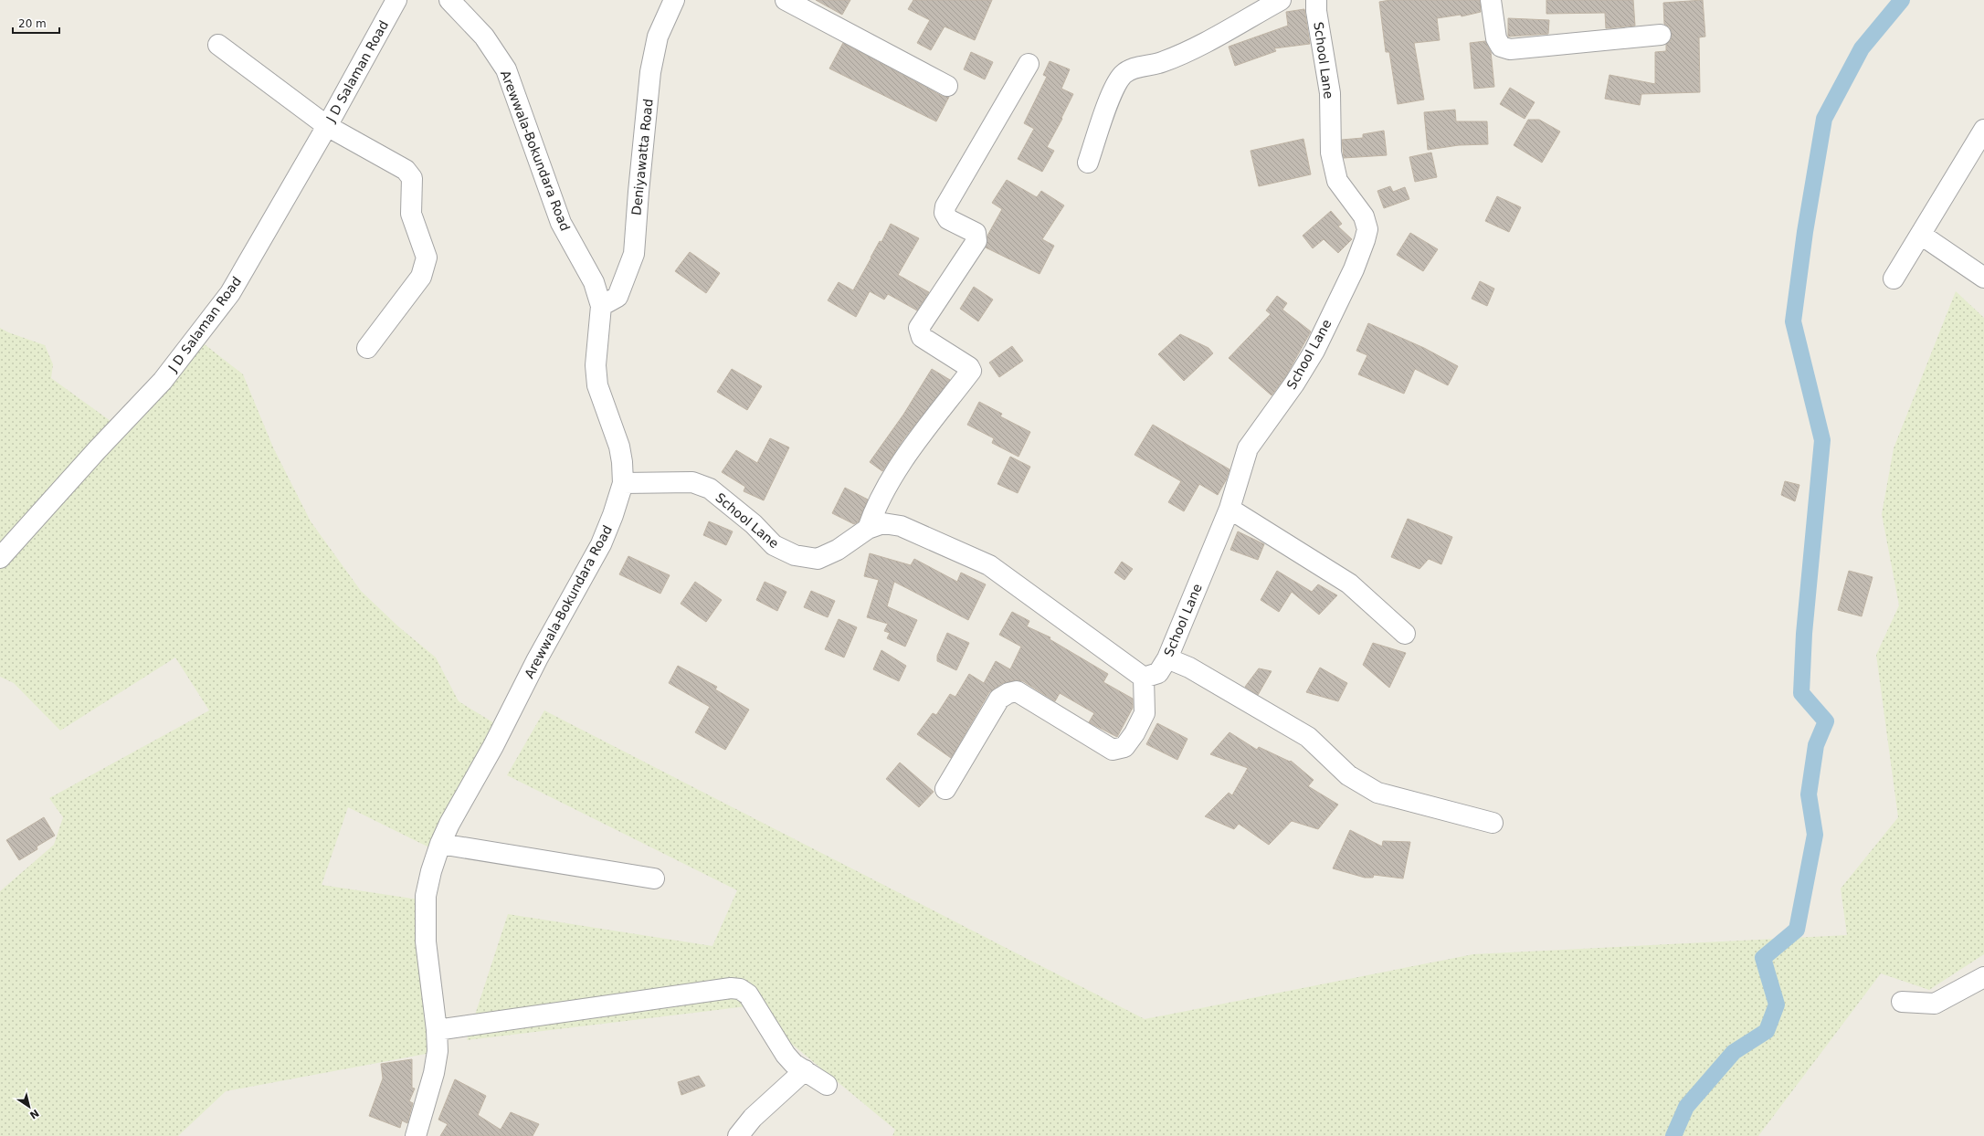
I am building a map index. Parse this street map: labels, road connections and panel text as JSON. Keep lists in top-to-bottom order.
{
  "streets": {
    "street": [
      "School Lane",
      "J D Salaman Road",
      "Arewwala-Bokundara Road",
      "Deniyawatta Road"
    ]
  },
  "crossings": [
    ["School Lane", "Arewwala-Bokundara Road"],
    ["Arewwala-Bokundara Road", "Deniyawatta Road"]
  ],
  "scale_bar": "20 m",
  "north": "bottom right"
}
